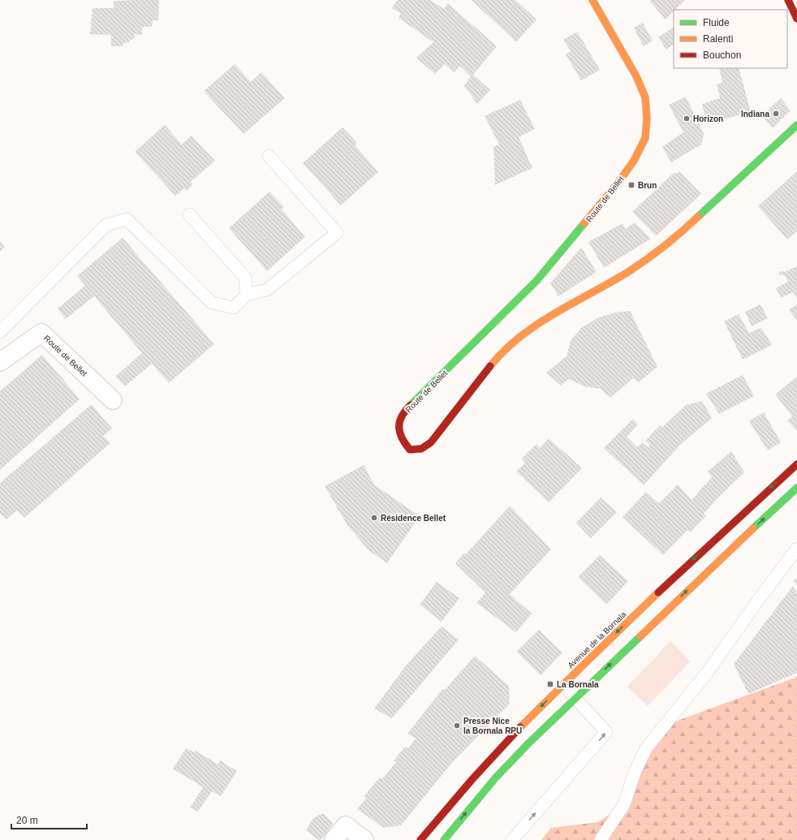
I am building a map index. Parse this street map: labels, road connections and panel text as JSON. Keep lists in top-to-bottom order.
{
  "streets": {
    "street": ["Route de Bellet", "Avenue de la Bornala"]
  },
  "places": {
    "other": [
      "Indiana",
      "Horizon",
      "Résidence Bellet",
      "Presse Nice la Bornala RPU"
    ],
    "transit": ["Brun", "La Bornala"]
  },
  "legend": ["Fluide", "Ralenti", "Bouchon"],
  "scale_bar": "20 m"
}
